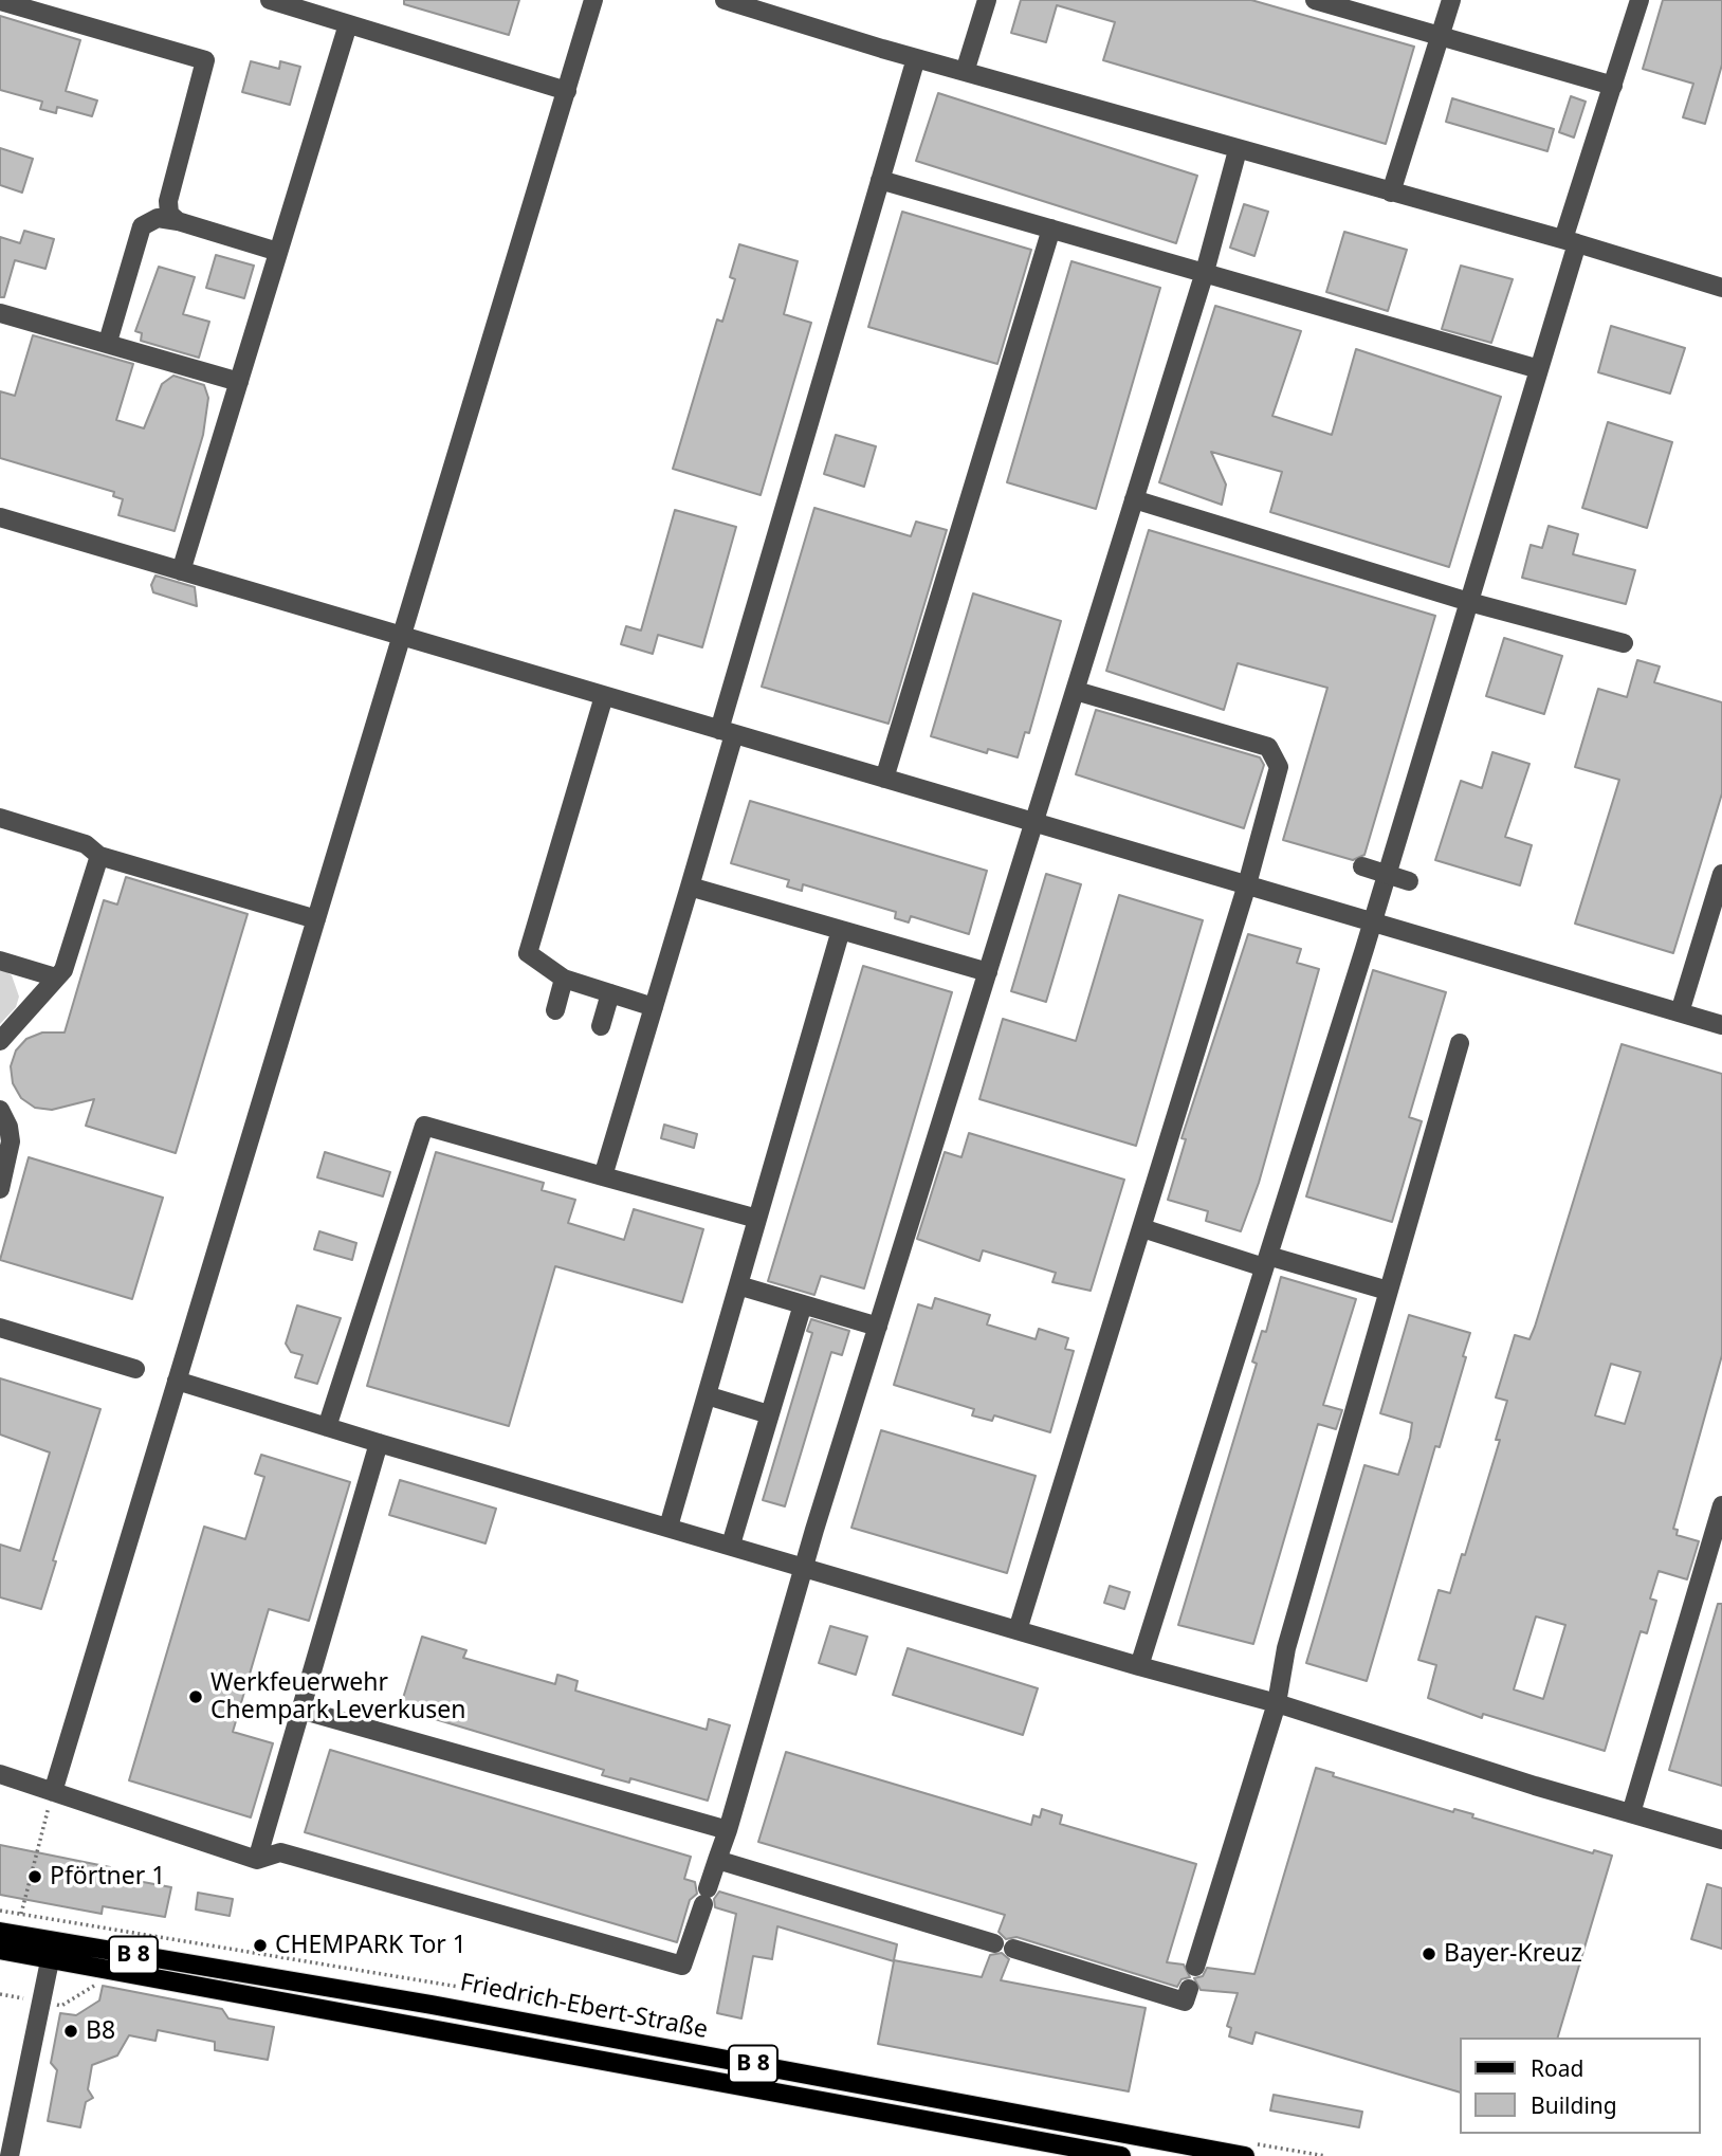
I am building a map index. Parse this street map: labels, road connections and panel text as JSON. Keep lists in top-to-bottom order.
{
  "streets": {
    "main road": ["B 8", "Friedrich-Ebert-Straße"]
  },
  "places": [
    "Werkfeuerwehr Chempark Leverkusen",
    "Pförtner 1",
    "CHEMPARK Tor 1",
    "Bayer-Kreuz",
    "B8"
  ],
  "legend": ["Road", "Building"]
}
